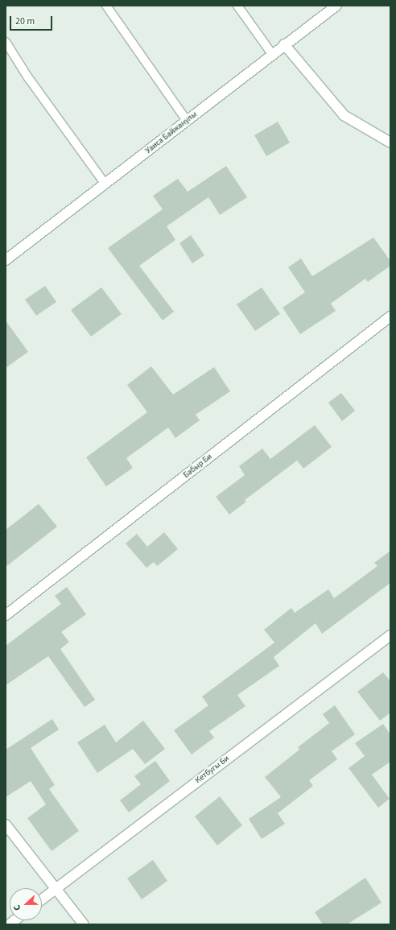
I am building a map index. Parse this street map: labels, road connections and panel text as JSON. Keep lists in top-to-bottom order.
{
  "streets": {
    "street": ["Уаиса Байжанулы", "Бабыр Би", "Кетбугы Би"]
  },
  "scale_bar": "20 m",
  "north": "left"
}
